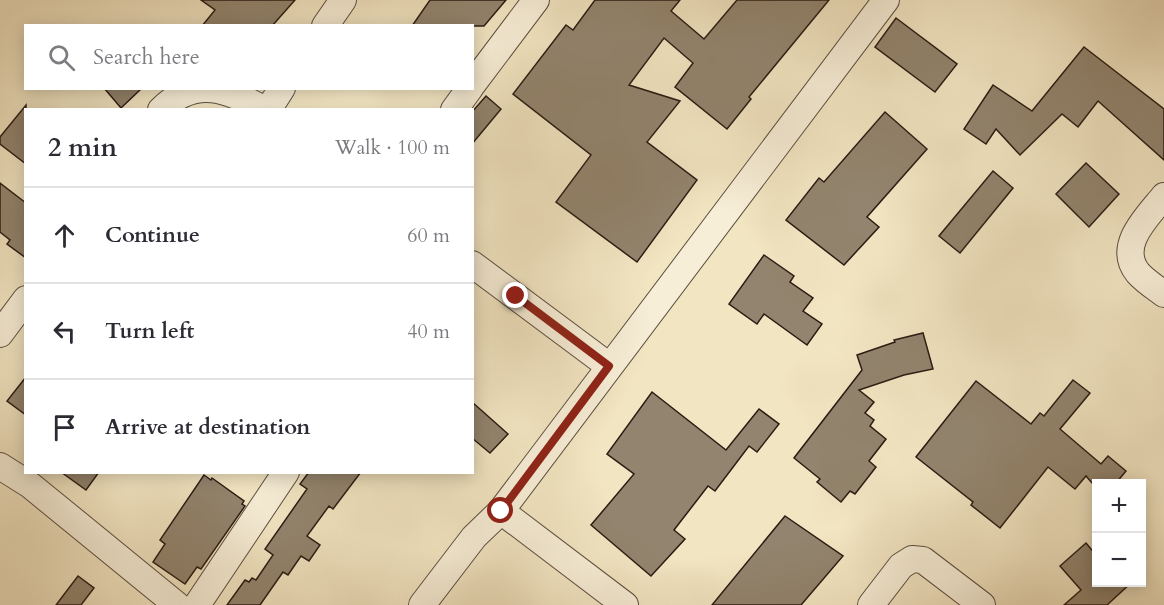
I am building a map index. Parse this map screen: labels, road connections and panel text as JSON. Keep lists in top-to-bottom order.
{
  "page": {
    "search": "Search here",
    "heading": ["2 min", "Walk · 100 m"],
    "list": [
      ["Continue", "60 m"],
      ["Turn left", "40 m"],
      "Arrive at destination"
    ],
    "map_buttons": ["+", "−"]
  }
}
